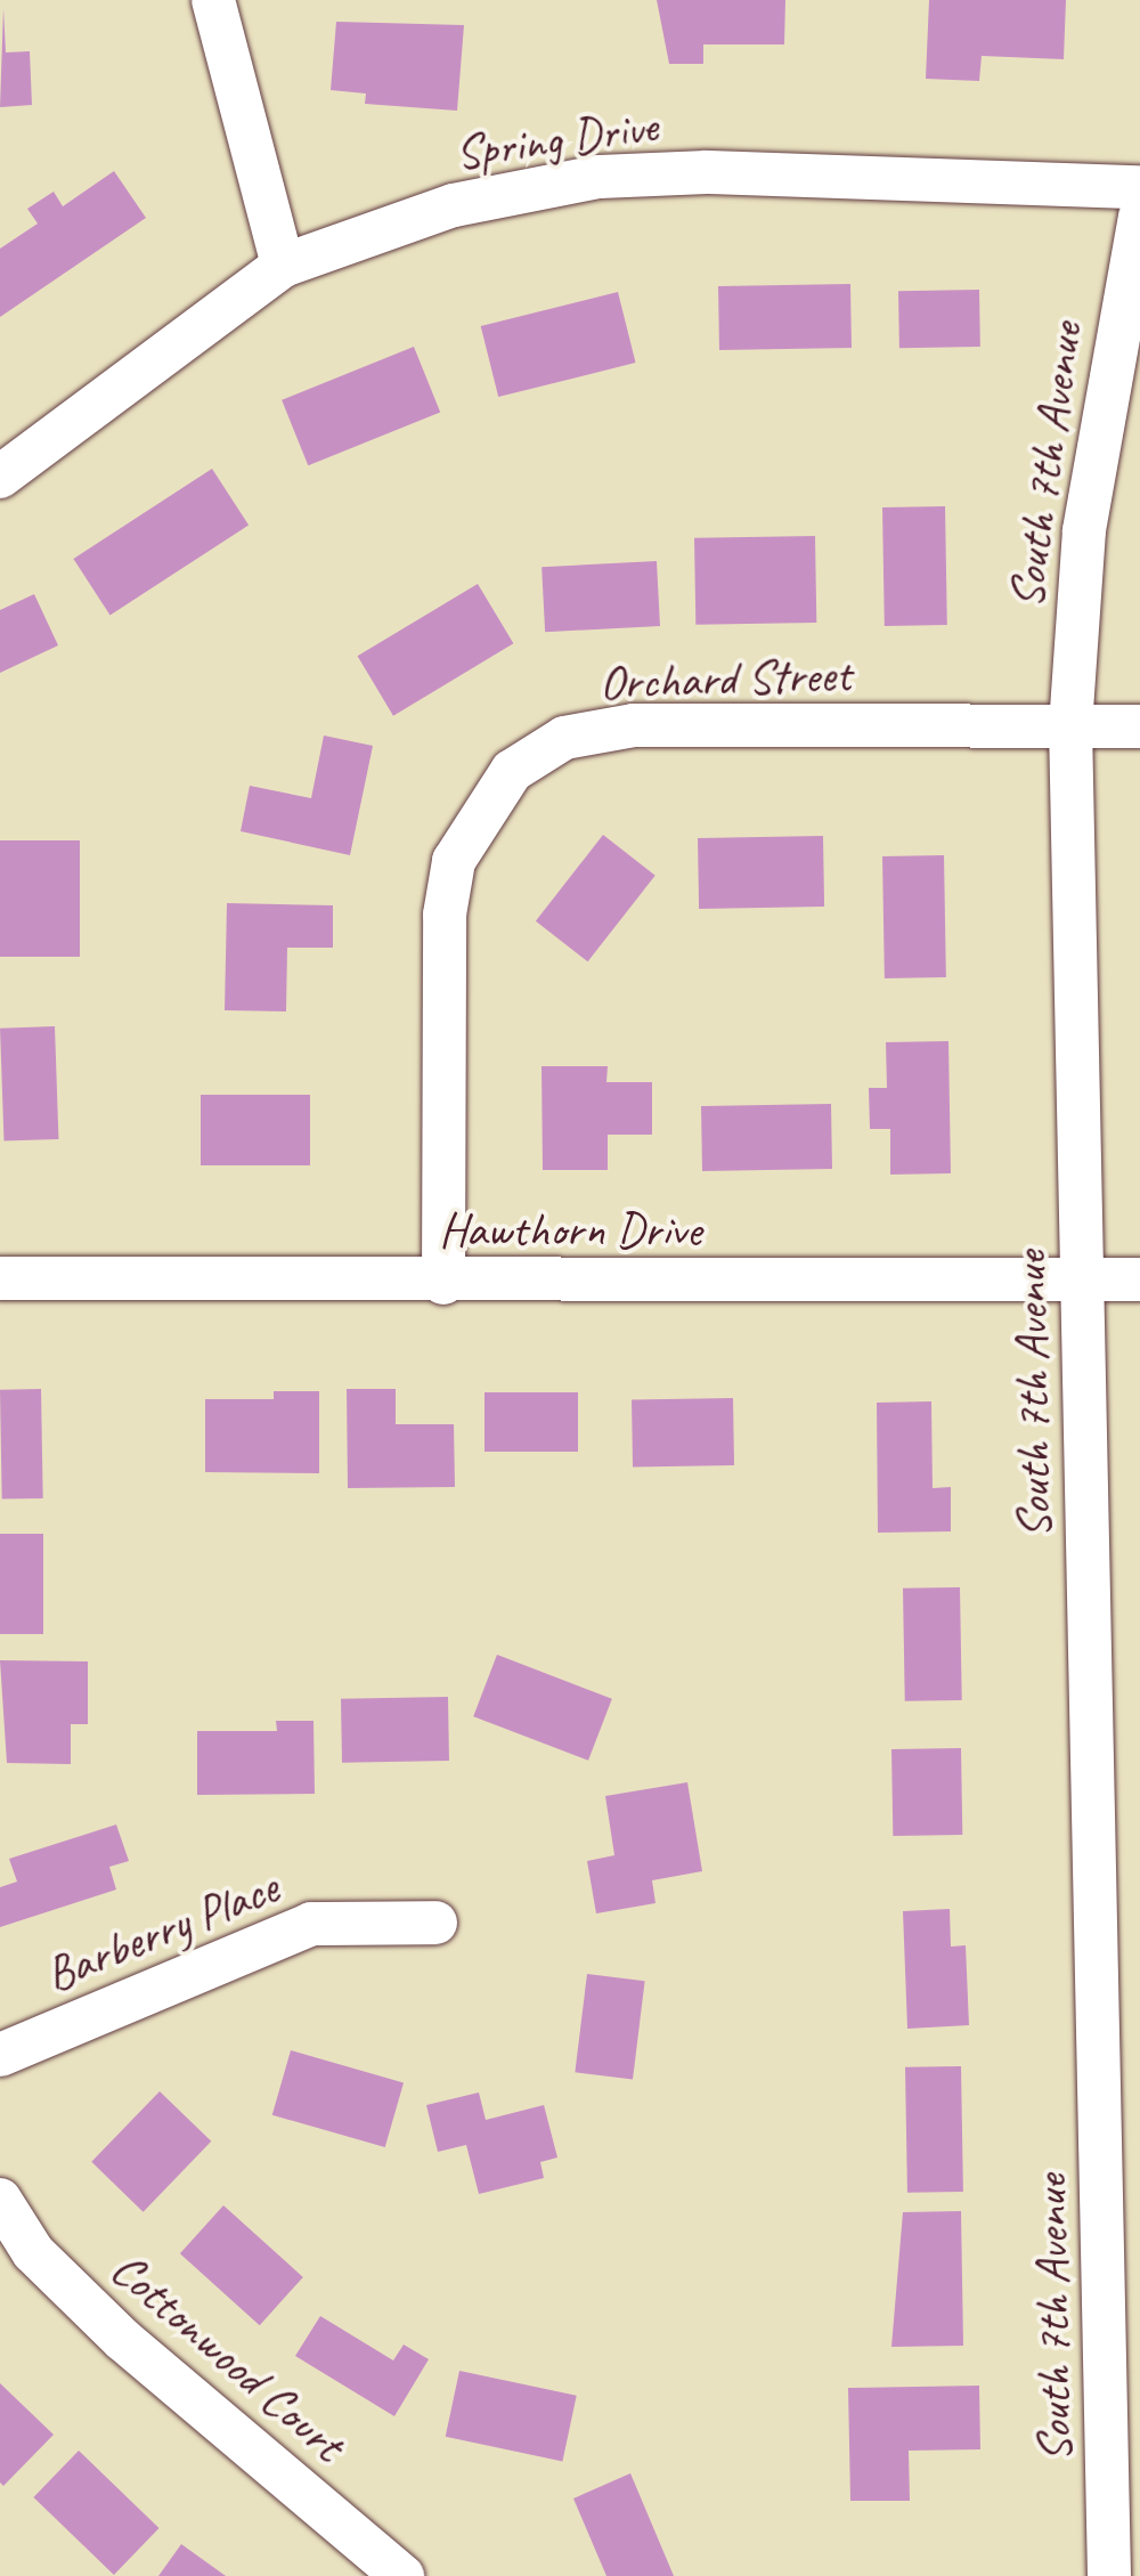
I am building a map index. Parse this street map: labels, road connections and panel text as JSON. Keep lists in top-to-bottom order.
{
  "streets": {
    "street": [
      "Spring Drive",
      "South 7th Avenue",
      "Orchard Street",
      "Hawthorn Drive",
      "Barberry Place",
      "Cottonwood Court"
    ]
  },
  "crossings": [
    ["South 7th Avenue", "Orchard Street"],
    ["South 7th Avenue", "Hawthorn Drive"],
    ["Orchard Street", "Hawthorn Drive"]
  ]
}
